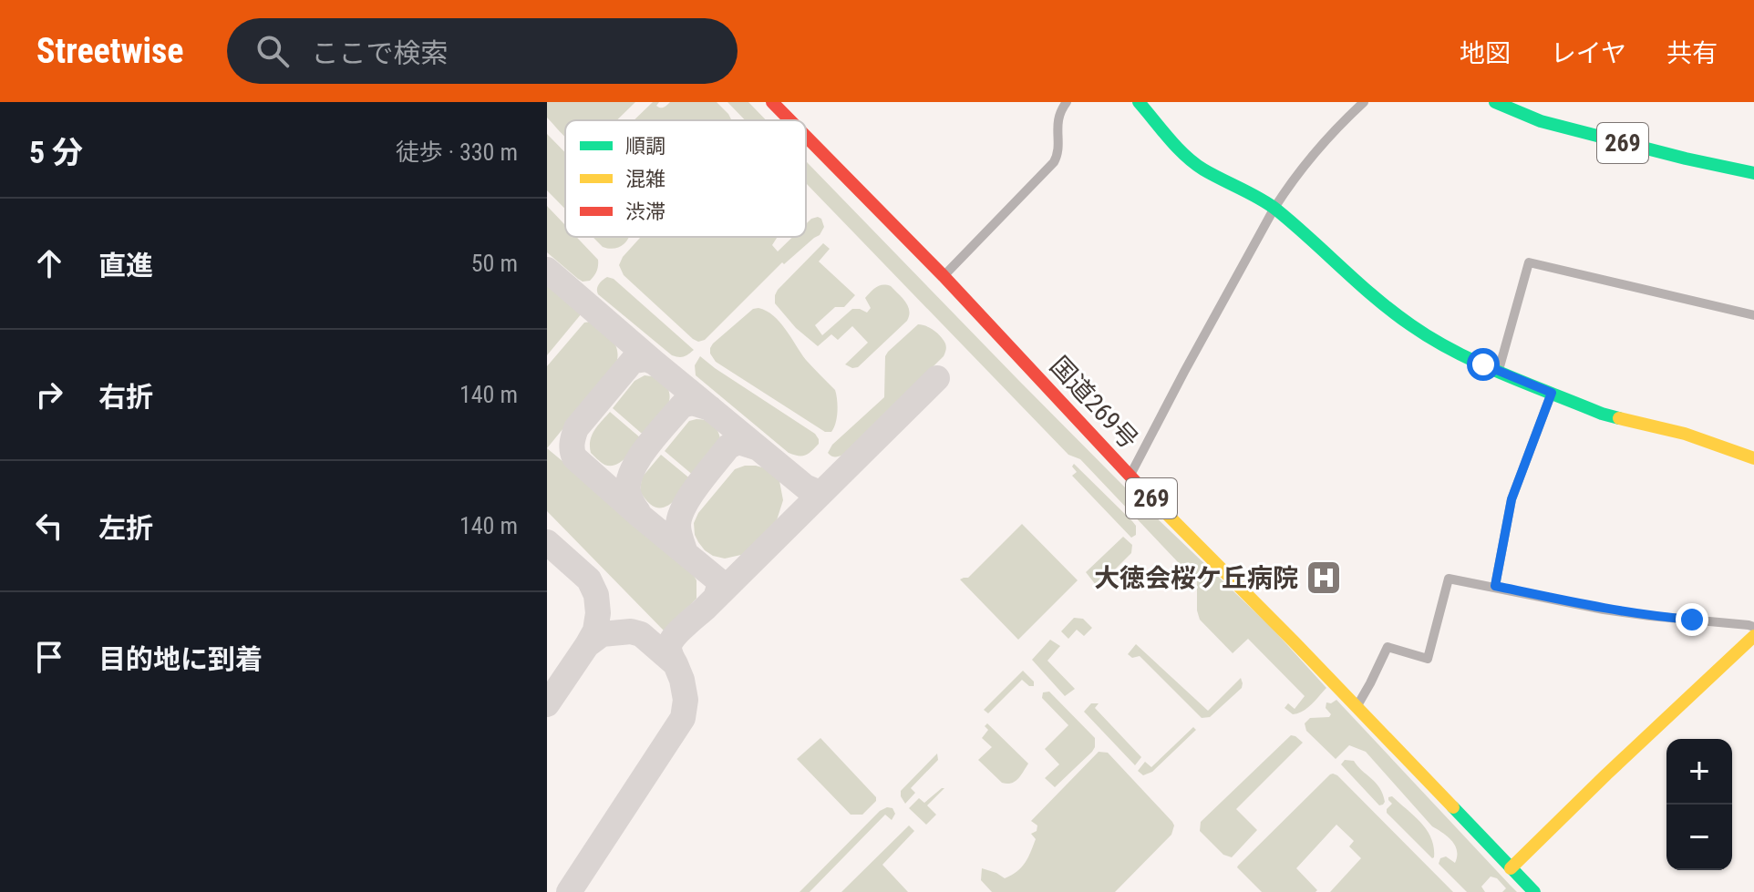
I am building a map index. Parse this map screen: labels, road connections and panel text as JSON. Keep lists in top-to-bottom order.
{
  "streets": {
    "main road": ["269", "国道269号"]
  },
  "places": {
    "hospital": ["大徳会桜ケ丘病院"]
  },
  "legend": ["順調", "混雑", "渋滞"],
  "page": {
    "header": "Streetwise",
    "search": "ここで検索",
    "nav": ["地図", "レイヤ", "共有"],
    "heading": ["5 分", "徒歩 · 330 m"],
    "list": [
      ["直進", "50 m"],
      ["右折", "140 m"],
      ["左折", "140 m"],
      "目的地に到着"
    ],
    "map_buttons": ["+", "−"]
  }
}
